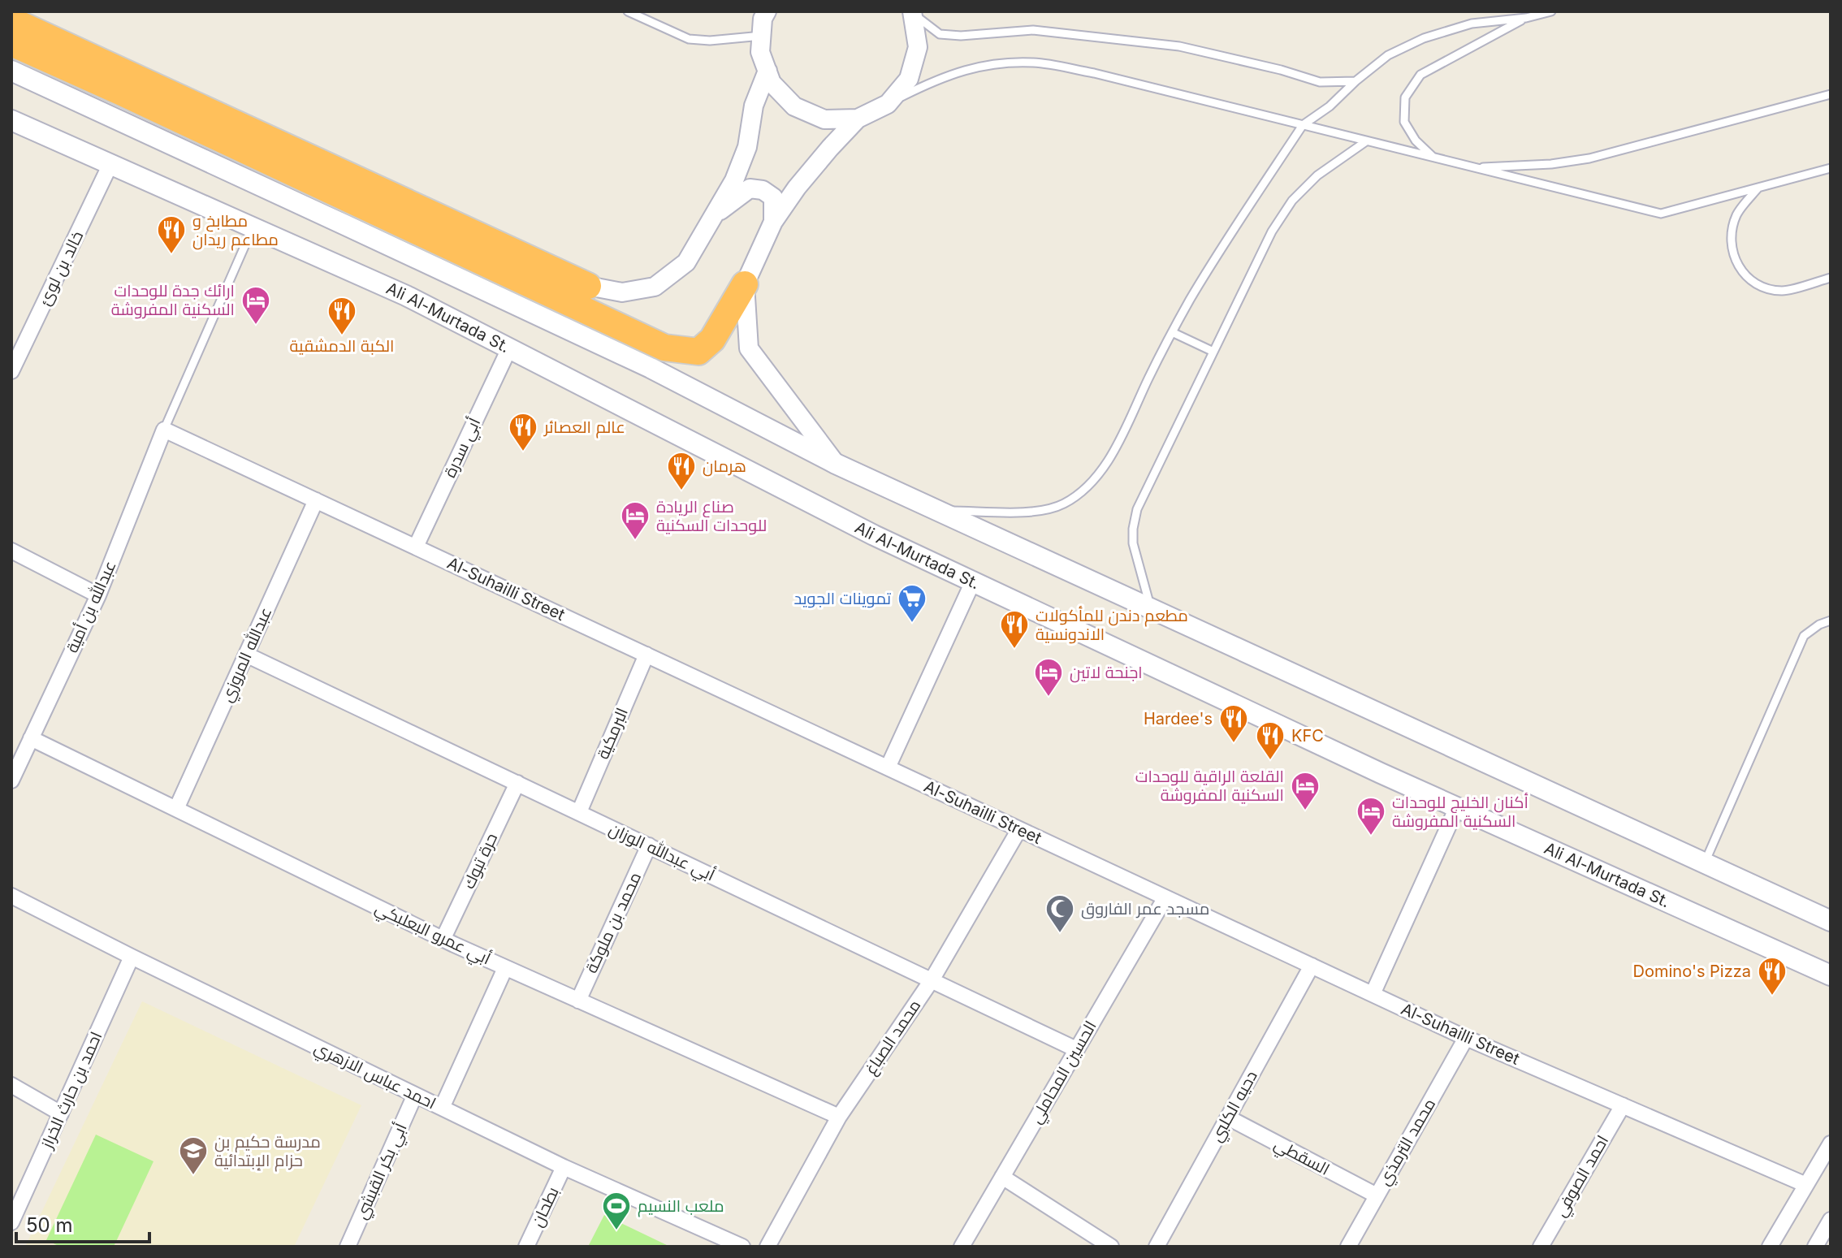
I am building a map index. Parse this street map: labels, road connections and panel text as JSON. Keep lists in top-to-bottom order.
{
  "streets": {
    "main road": ["Ali Al-Murtada St."],
    "street": [
      "خالد بن لوئ",
      "أبي سدرة",
      "Al-Suhailli Street",
      "عبدالله بن أمية",
      "عبدالله المروزي",
      "البرمكية",
      "أبي عبدالله الوزان",
      "حرة تبوك",
      "محمد بن ملوكة",
      "أبي عمرو البعلبكي",
      "محمد الصباغ",
      "الحسين المحاملي",
      "احمد عباس الازهري",
      "احمد بن حارث الخراز",
      "دحيه الكلبي",
      "محمد الترمذي",
      "السقطي",
      "أبي بكر القبشي",
      "احمد الصوفي",
      "بطحان"
    ]
  },
  "crossings": [
    ["خالد بن لوئ", "Ali Al-Murtada St."],
    ["Ali Al-Murtada St.", "أبي سدرة"],
    ["أبي سدرة", "Al-Suhailli Street"],
    ["Al-Suhailli Street", "عبدالله بن أمية"],
    ["Al-Suhailli Street", "عبدالله المروزي"],
    ["Al-Suhailli Street", "البرمكية"],
    ["Al-Suhailli Street", "محمد الصباغ"],
    ["Al-Suhailli Street", "الحسين المحاملي"],
    ["Al-Suhailli Street", "دحيه الكلبي"],
    ["Al-Suhailli Street", "محمد الترمذي"],
    ["Al-Suhailli Street", "احمد الصوفي"],
    ["عبدالله بن أمية", "أبي عمرو البعلبكي"],
    ["عبدالله المروزي", "أبي عبدالله الوزان"],
    ["عبدالله المروزي", "أبي عمرو البعلبكي"],
    ["البرمكية", "أبي عبدالله الوزان"],
    ["أبي عبدالله الوزان", "حرة تبوك"],
    ["أبي عبدالله الوزان", "محمد بن ملوكة"],
    ["أبي عبدالله الوزان", "محمد الصباغ"],
    ["أبي عبدالله الوزان", "الحسين المحاملي"],
    ["حرة تبوك", "أبي عمرو البعلبكي"],
    ["محمد بن ملوكة", "أبي عمرو البعلبكي"],
    ["أبي عمرو البعلبكي", "محمد الصباغ"],
    ["احمد عباس الازهري", "احمد بن حارث الخراز"],
    ["احمد عباس الازهري", "أبي بكر القبشي"],
    ["احمد عباس الازهري", "بطحان"],
    ["دحيه الكلبي", "السقطي"],
    ["محمد الترمذي", "السقطي"]
  ],
  "places": {
    "restaurant": [
      "مطابخ و مطاعم ريدان",
      "الكبة الدمشقية",
      "عالم العصائر",
      "هرمان",
      "مطعم دندن للمأكولات الاندونسية",
      "Hardee's",
      "KFC",
      "Domino's Pizza"
    ],
    "hotel": [
      "ارائك جدة للوحدات السكنية المفروشة",
      "صناع الريادة للوحدات السكنية",
      "اجنحة لاتين",
      "القلعة الراقية للوحدات السكنية المفروشة",
      "أكنان الخليج للوحدات السكنية المفروشة"
    ],
    "supermarket": ["تموينات الجويد"],
    "mosque": ["مسجد عمر الفاروق"],
    "school or university": ["مدرسة حكيم بن حزام الإبتدائية"],
    "sports": ["ملعب النسيم"]
  },
  "scale_bar": "50 m"
}
